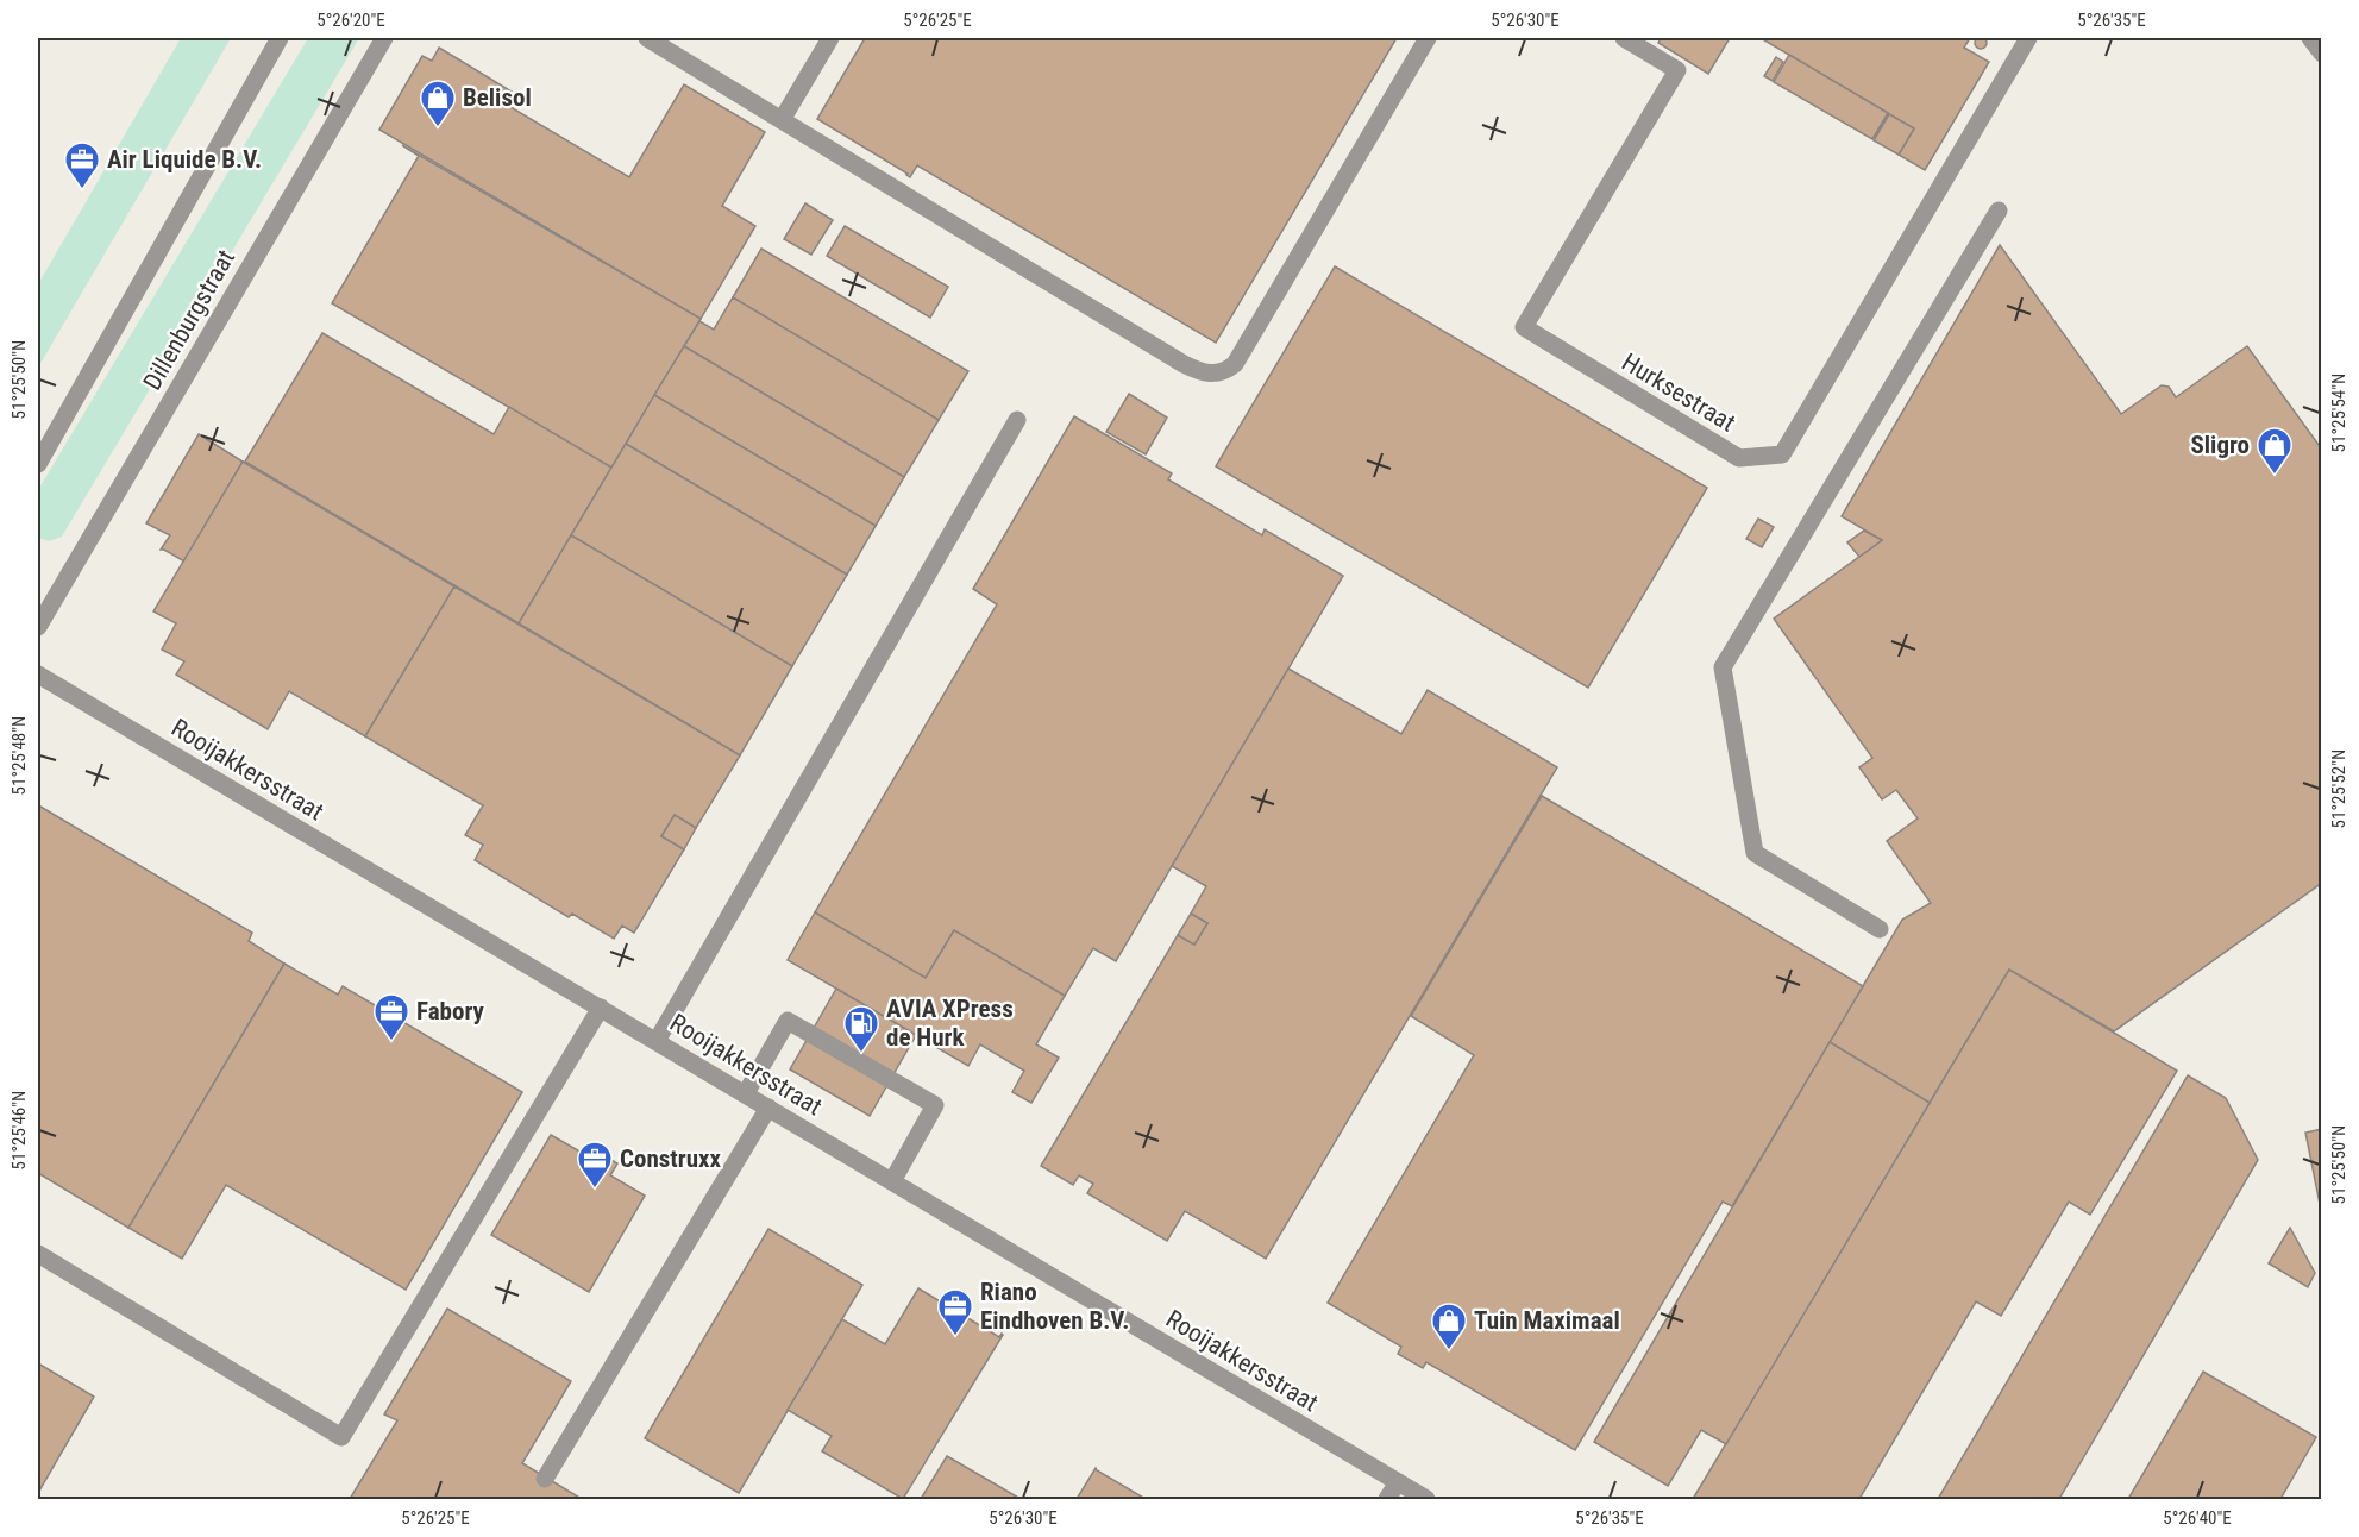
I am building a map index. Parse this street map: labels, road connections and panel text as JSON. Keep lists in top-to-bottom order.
{
  "streets": {
    "street": ["Dillenburgstraat", "Hurksestraat", "Rooijakkersstraat"]
  },
  "places": {
    "shop": ["Belisol", "Sligro", "Tuin Maximaal"],
    "office": [
      "Air Liquide B.V.",
      "Fabory",
      "Construxx",
      "Riano Eindhoven B.V."
    ],
    "fuel station": ["AVIA XPress de Hurk"]
  },
  "coordinates": [
    "5°26'20\"E",
    "5°26'25\"E",
    "5°26'30\"E",
    "5°26'35\"E",
    "51°25'50\"N",
    "51°25'54\"N",
    "51°25'48\"N",
    "51°25'52\"N",
    "51°25'46\"N",
    "5°26'40\"E"
  ]
}
